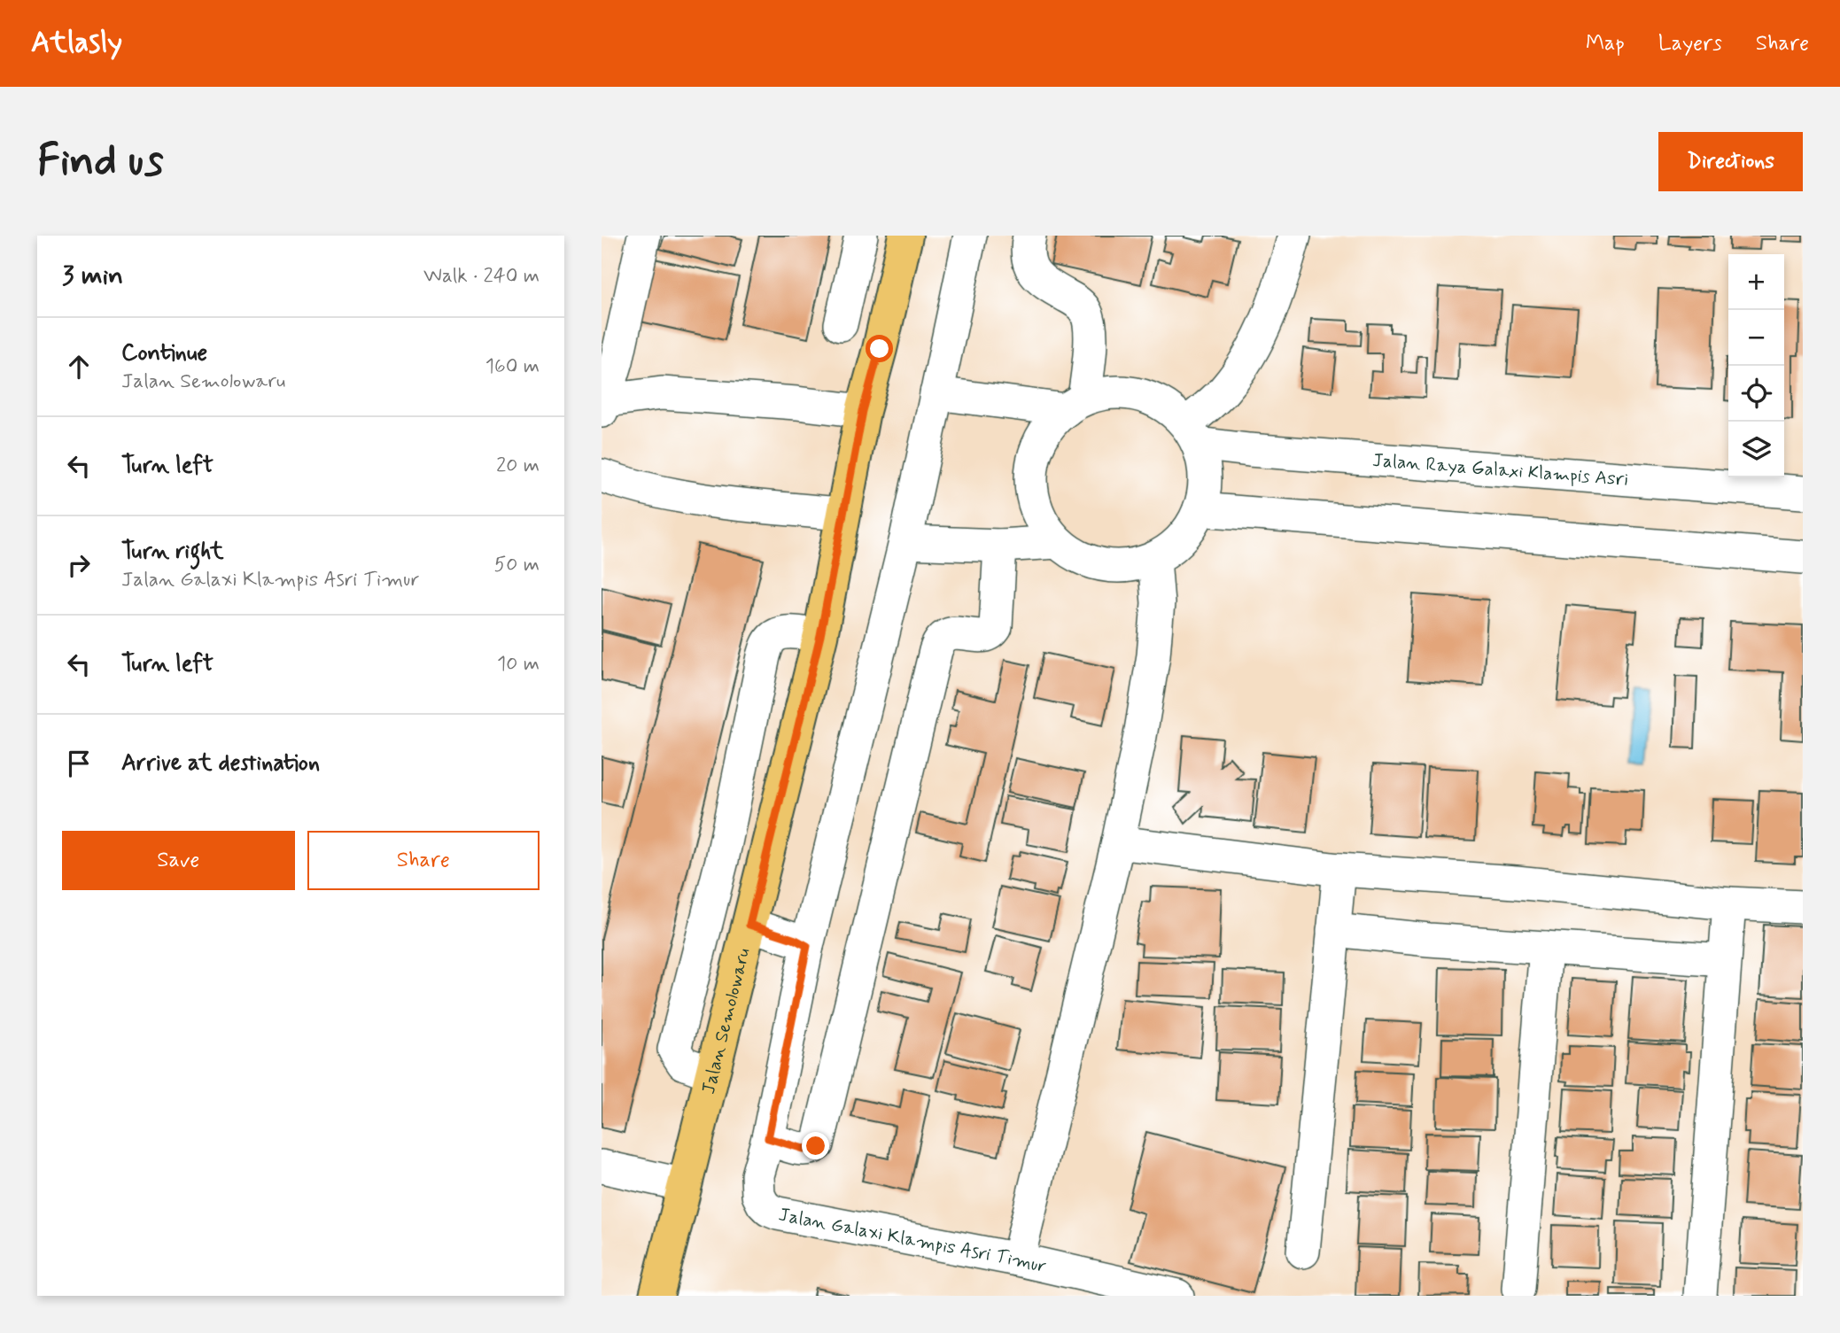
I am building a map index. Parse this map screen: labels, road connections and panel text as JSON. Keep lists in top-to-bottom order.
{
  "streets": {
    "main road": ["Jalan Semolowaru"],
    "street": ["Jalan Raya Galaxi Klampis Asri", "Jalan Galaxi Klampis Asri Timur"]
  },
  "crossings": [
    ["Jalan Semolowaru", "Jalan Galaxi Klampis Asri Timur"]
  ],
  "page": {
    "header": "Atlasly",
    "nav": ["Map", "Layers", "Share"],
    "buttons": [
      "Directions",
      ["Save", "Share"]
    ],
    "title": "Find us",
    "heading": ["3 min", "Walk · 240 m"],
    "map_buttons": ["+", "−"],
    "list": [
      ["Continue", "Jalan Semolowaru", "160 m"],
      ["Turn left", "20 m"],
      ["Turn right", "Jalan Galaxi Klampis Asri Timur", "50 m"],
      ["Turn left", "10 m"],
      "Arrive at destination"
    ]
  }
}
